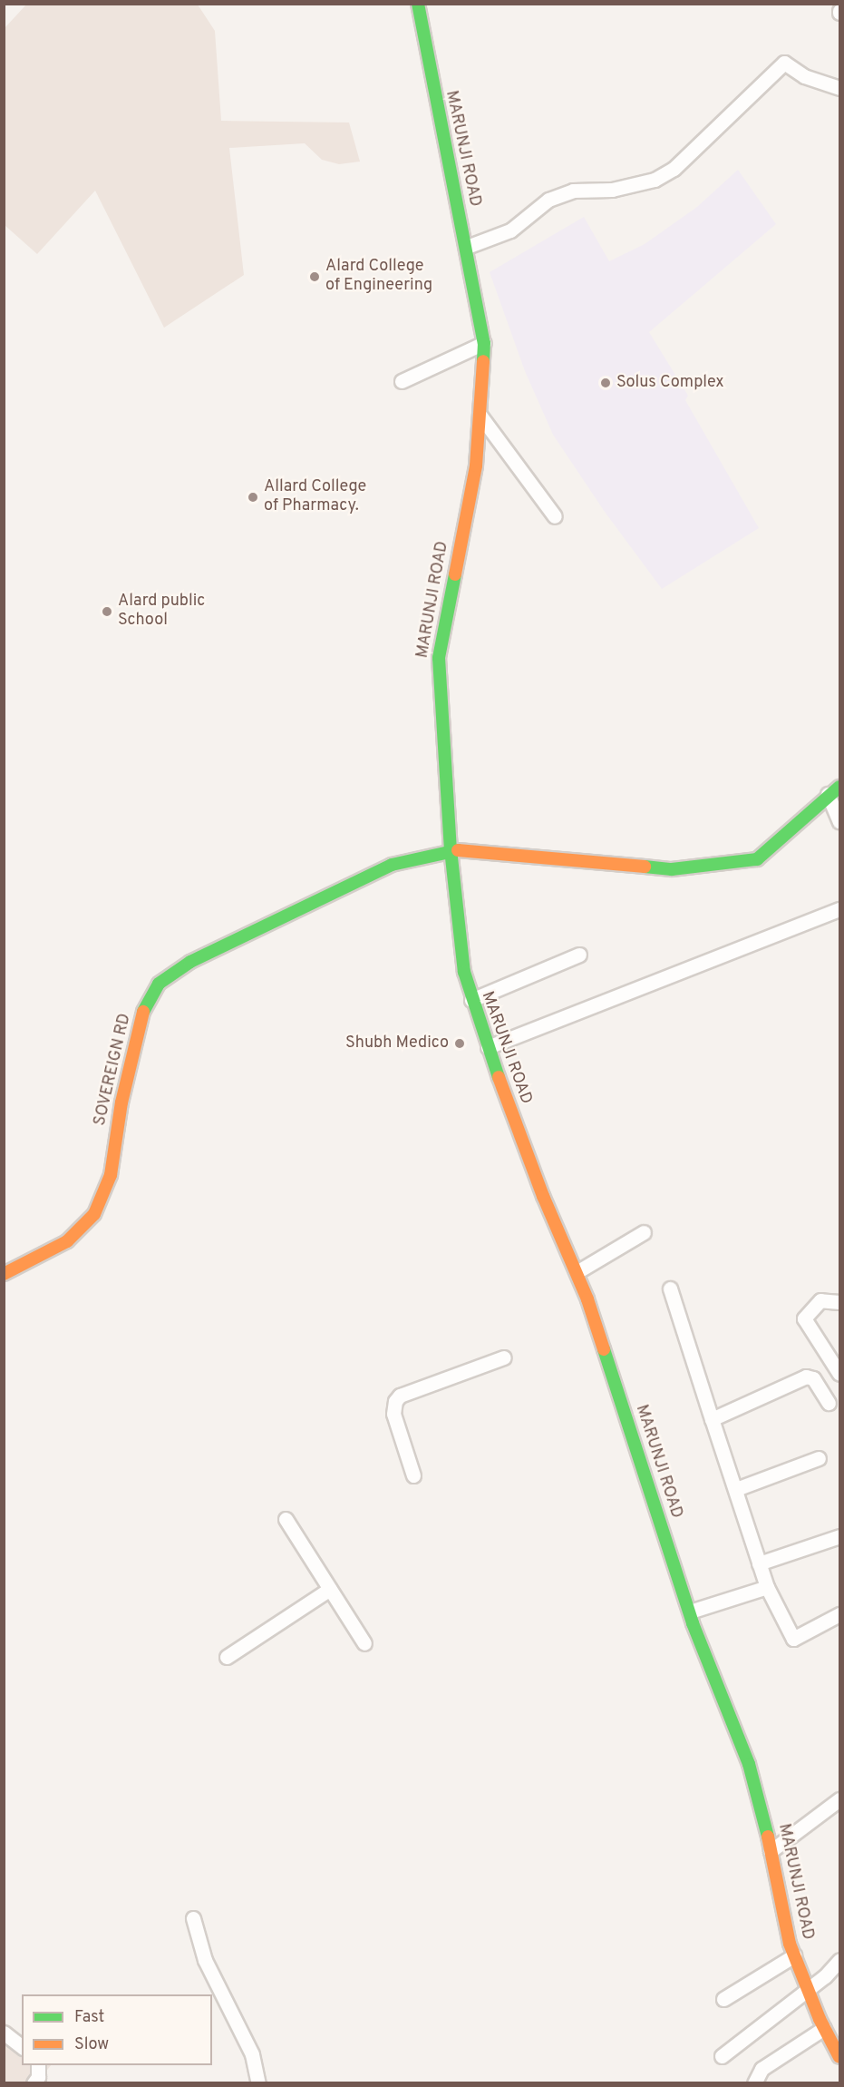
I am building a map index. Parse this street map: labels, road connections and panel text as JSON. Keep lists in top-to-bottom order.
{
  "streets": {
    "street": ["MARUNJI ROAD", "SOVEREIGN RD"]
  },
  "crossings": [
    ["MARUNJI ROAD", "SOVEREIGN RD"]
  ],
  "places": [
    "Alard College of Engineering",
    "Solus Complex",
    "Allard College of Pharmacy.",
    "Alard public School",
    "Shubh Medico"
  ],
  "legend": ["Fast", "Slow"]
}
